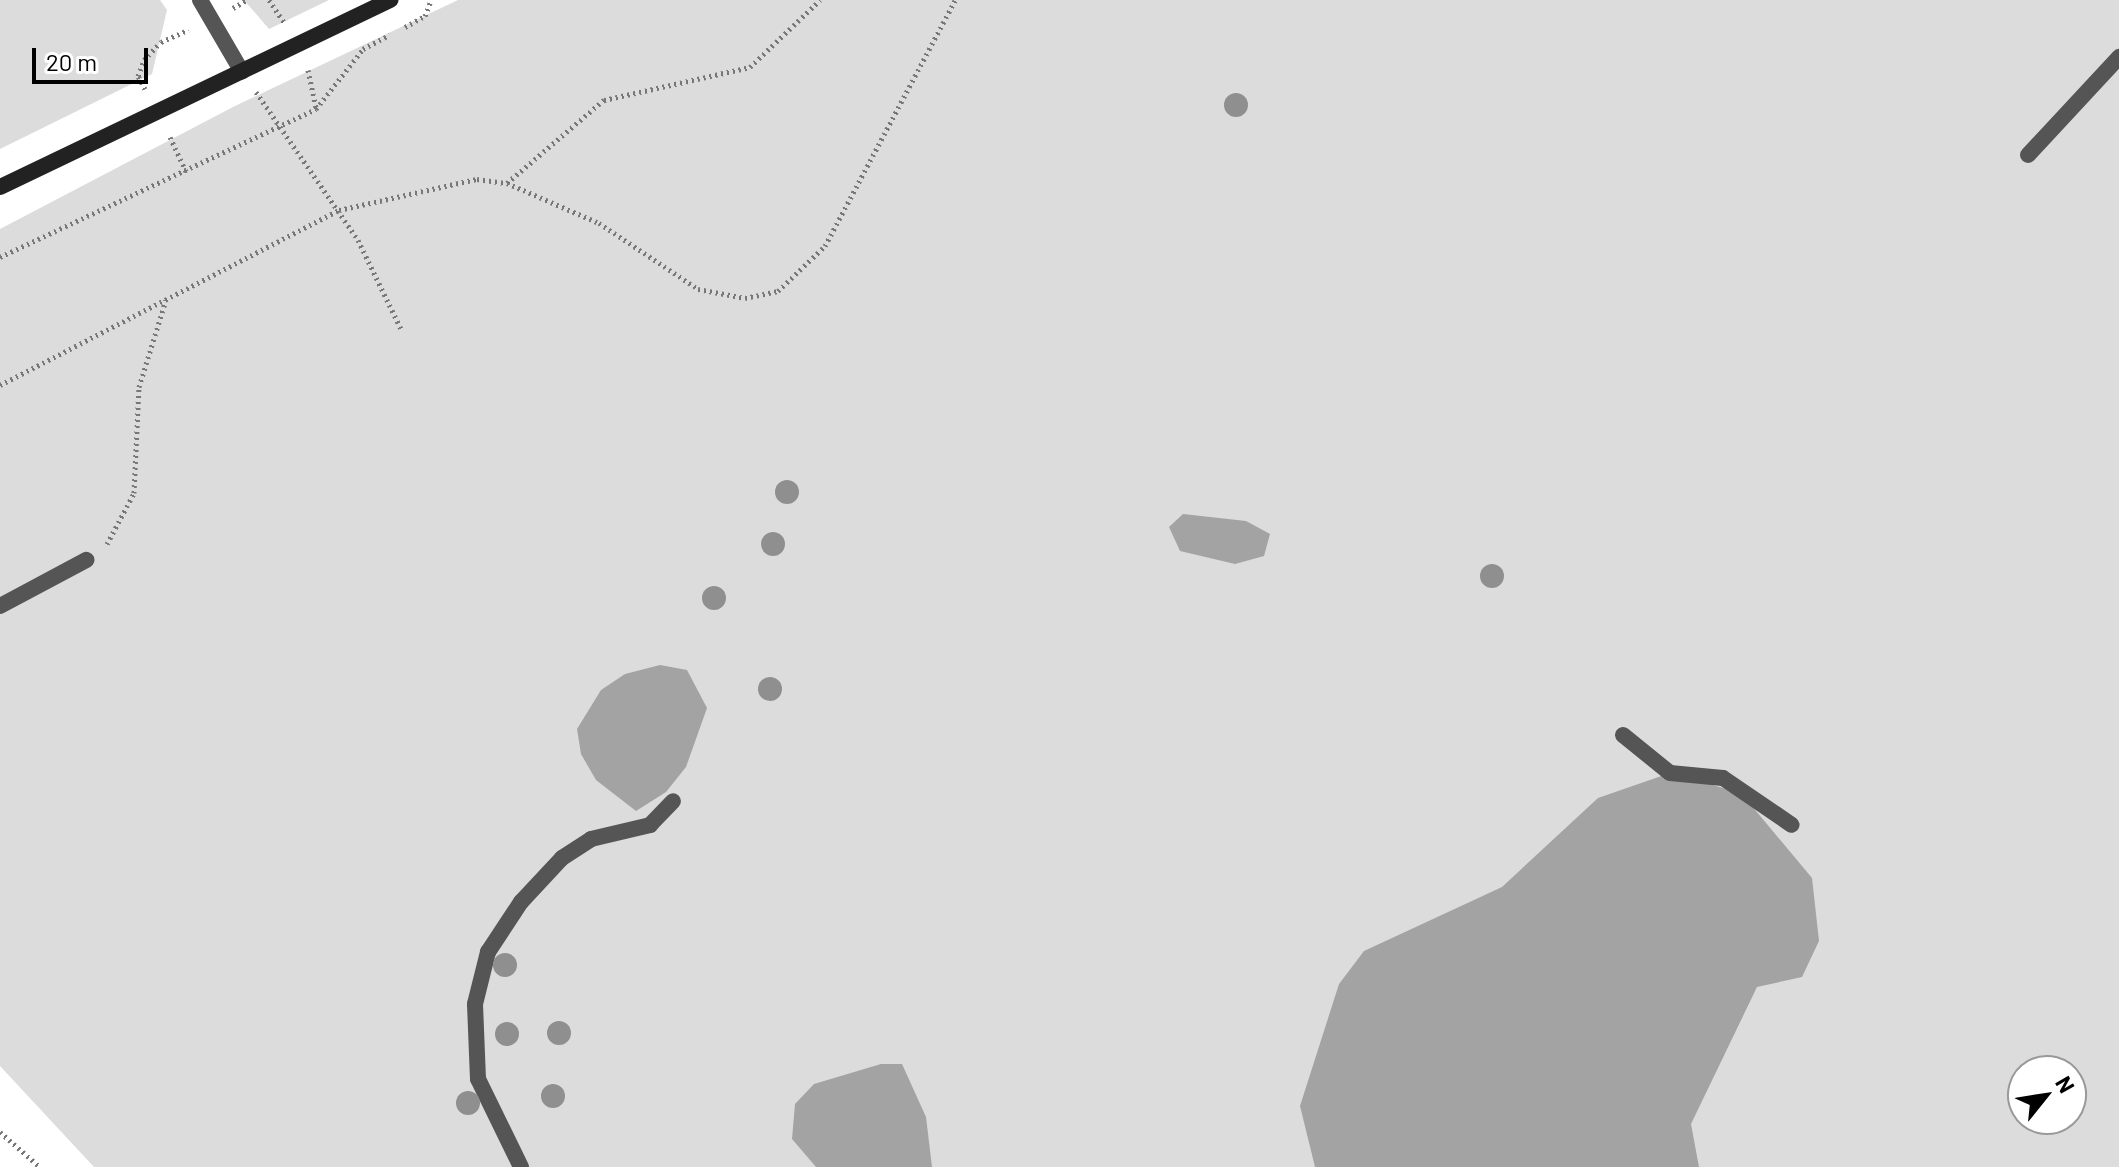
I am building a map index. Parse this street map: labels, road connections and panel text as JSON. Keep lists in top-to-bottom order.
{
  "scale_bar": "20 m",
  "north": "top right"
}
